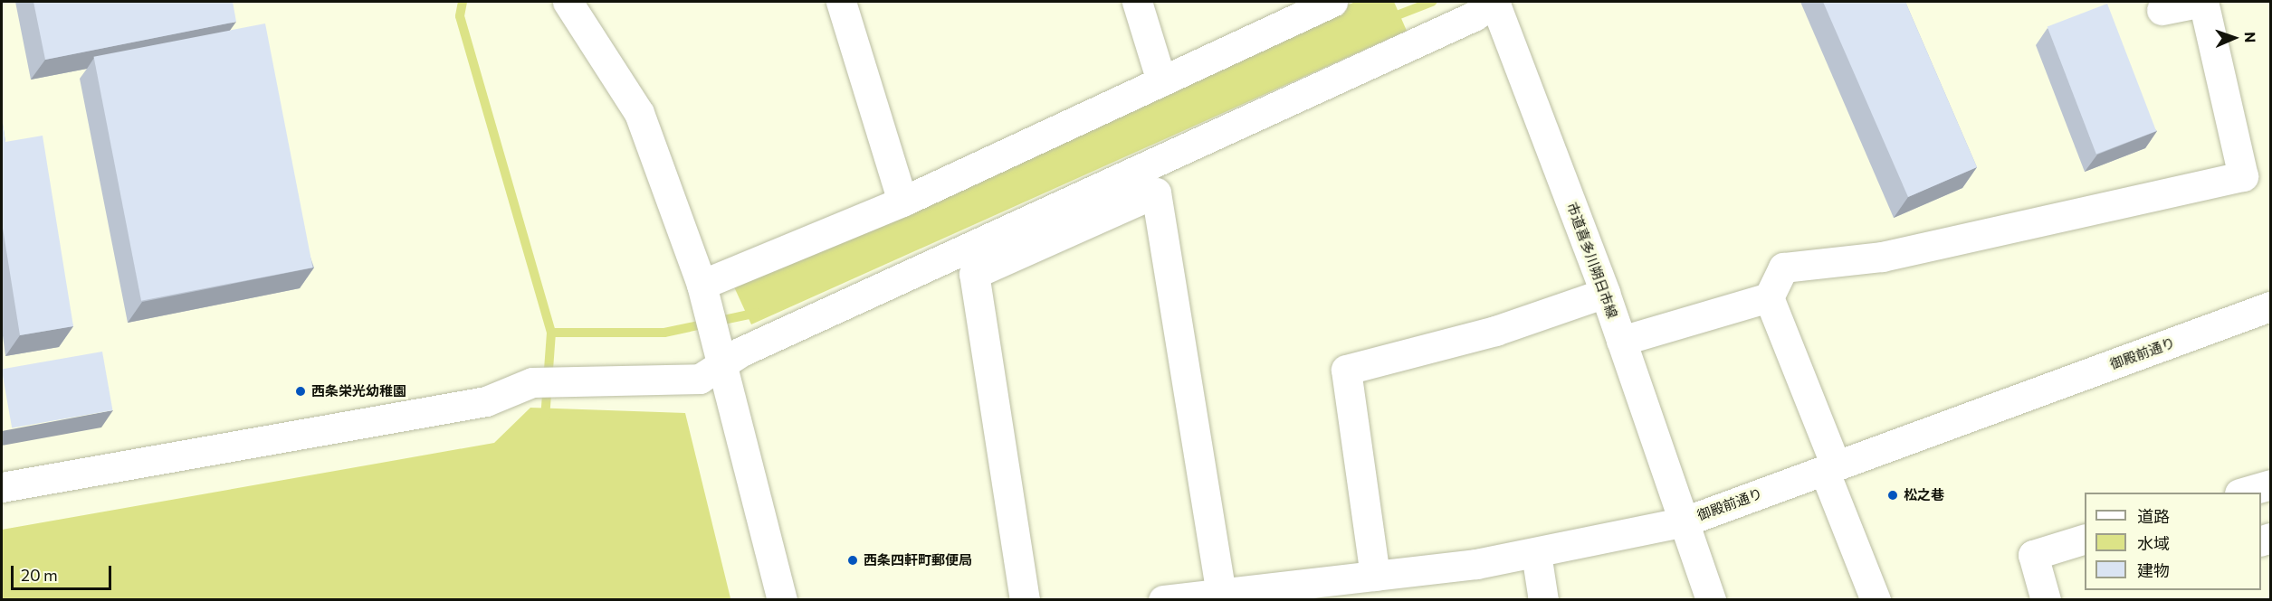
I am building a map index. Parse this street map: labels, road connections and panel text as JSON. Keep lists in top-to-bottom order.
{
  "streets": {
    "street": ["市道喜多川朔日市線", "御殿前通り"]
  },
  "crossings": [
    ["市道喜多川朔日市線", "御殿前通り"]
  ],
  "places": ["西条栄光幼稚園", "松之巷", "西条四軒町郵便局"],
  "legend": ["道路", "水域", "建物"],
  "scale_bar": "20 m",
  "north": "right"
}
